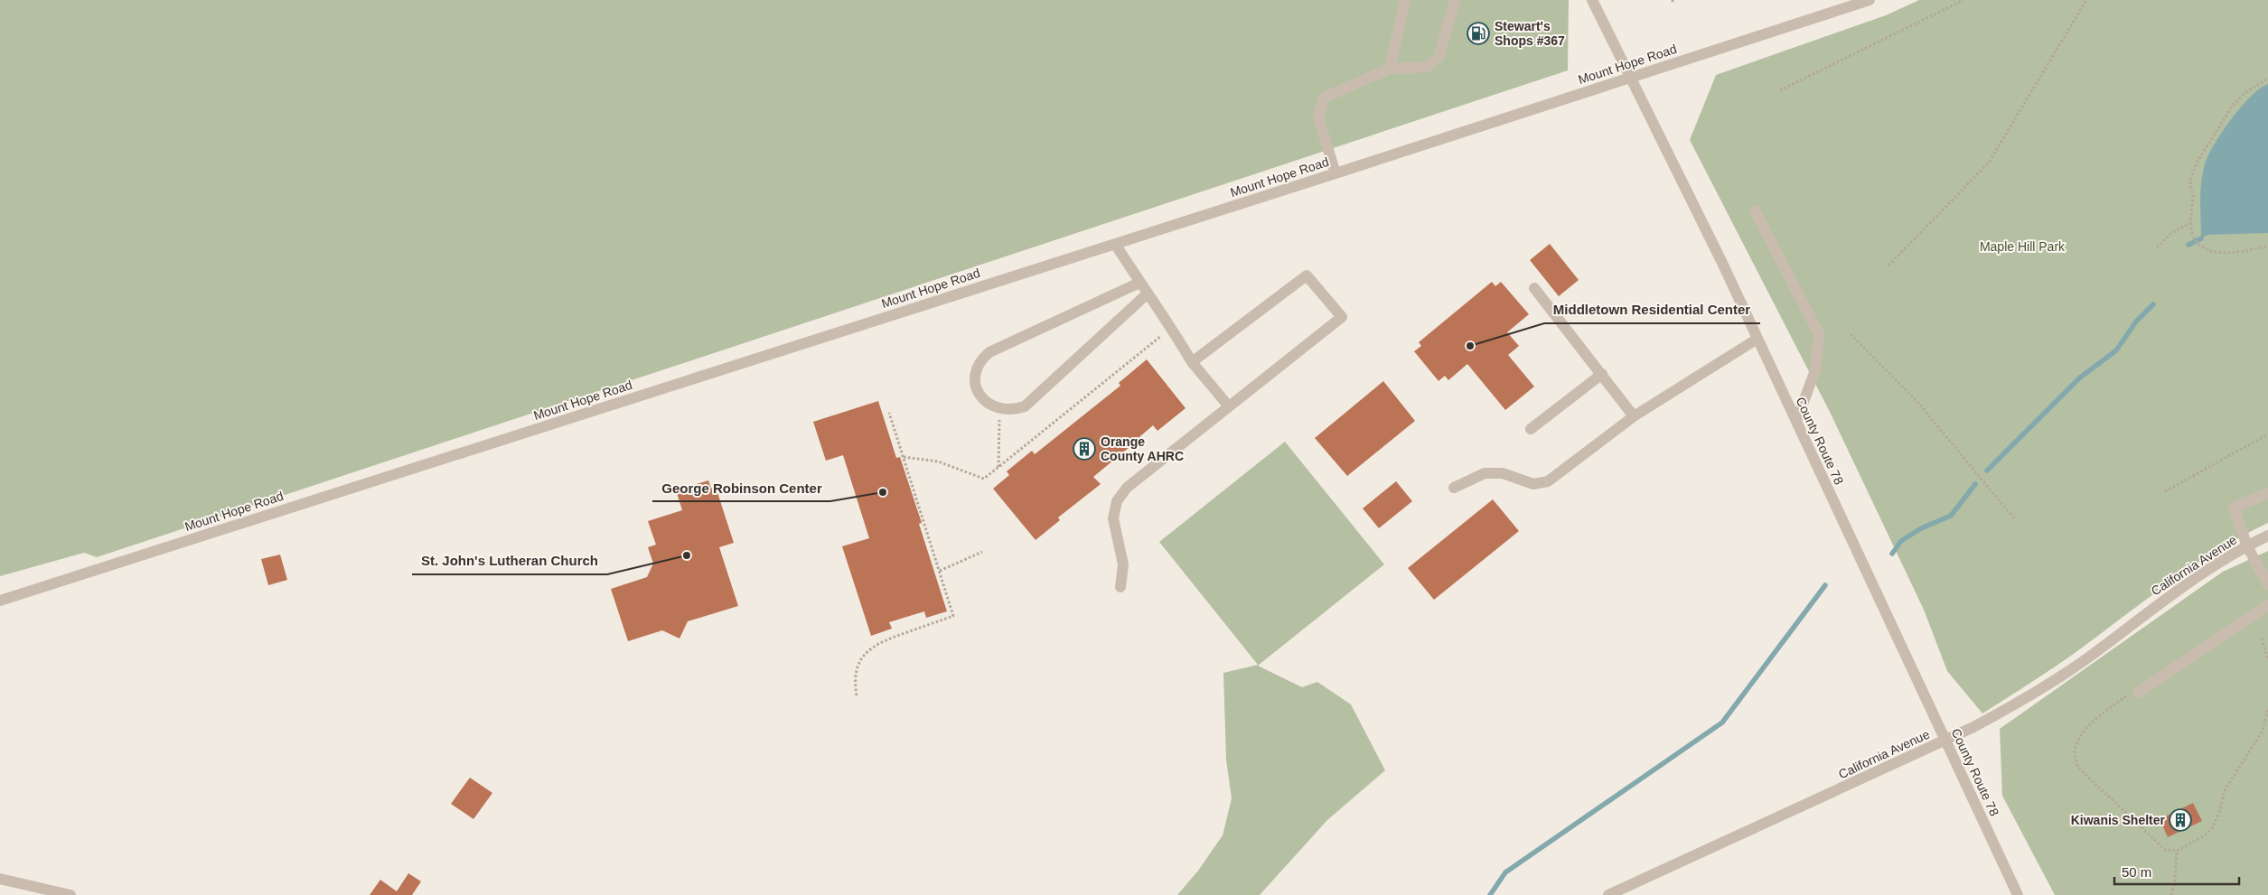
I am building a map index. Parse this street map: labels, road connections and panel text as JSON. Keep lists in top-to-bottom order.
{
  "streets": {
    "street": ["Mount Hope Road", "County Route 78", "California Avenue"]
  },
  "crossings": [
    ["Mount Hope Road", "County Route 78"],
    ["County Route 78", "California Avenue"]
  ],
  "parks": ["Maple Hill Park"],
  "places": {
    "fuel station": ["Stewart's Shops #367"],
    "other": ["Middletown Residential Center", "George Robinson Center", "St. John's Lutheran Church"],
    "building": ["Orange County AHRC", "Kiwanis Shelter"]
  },
  "scale_bar": "50 m"
}
